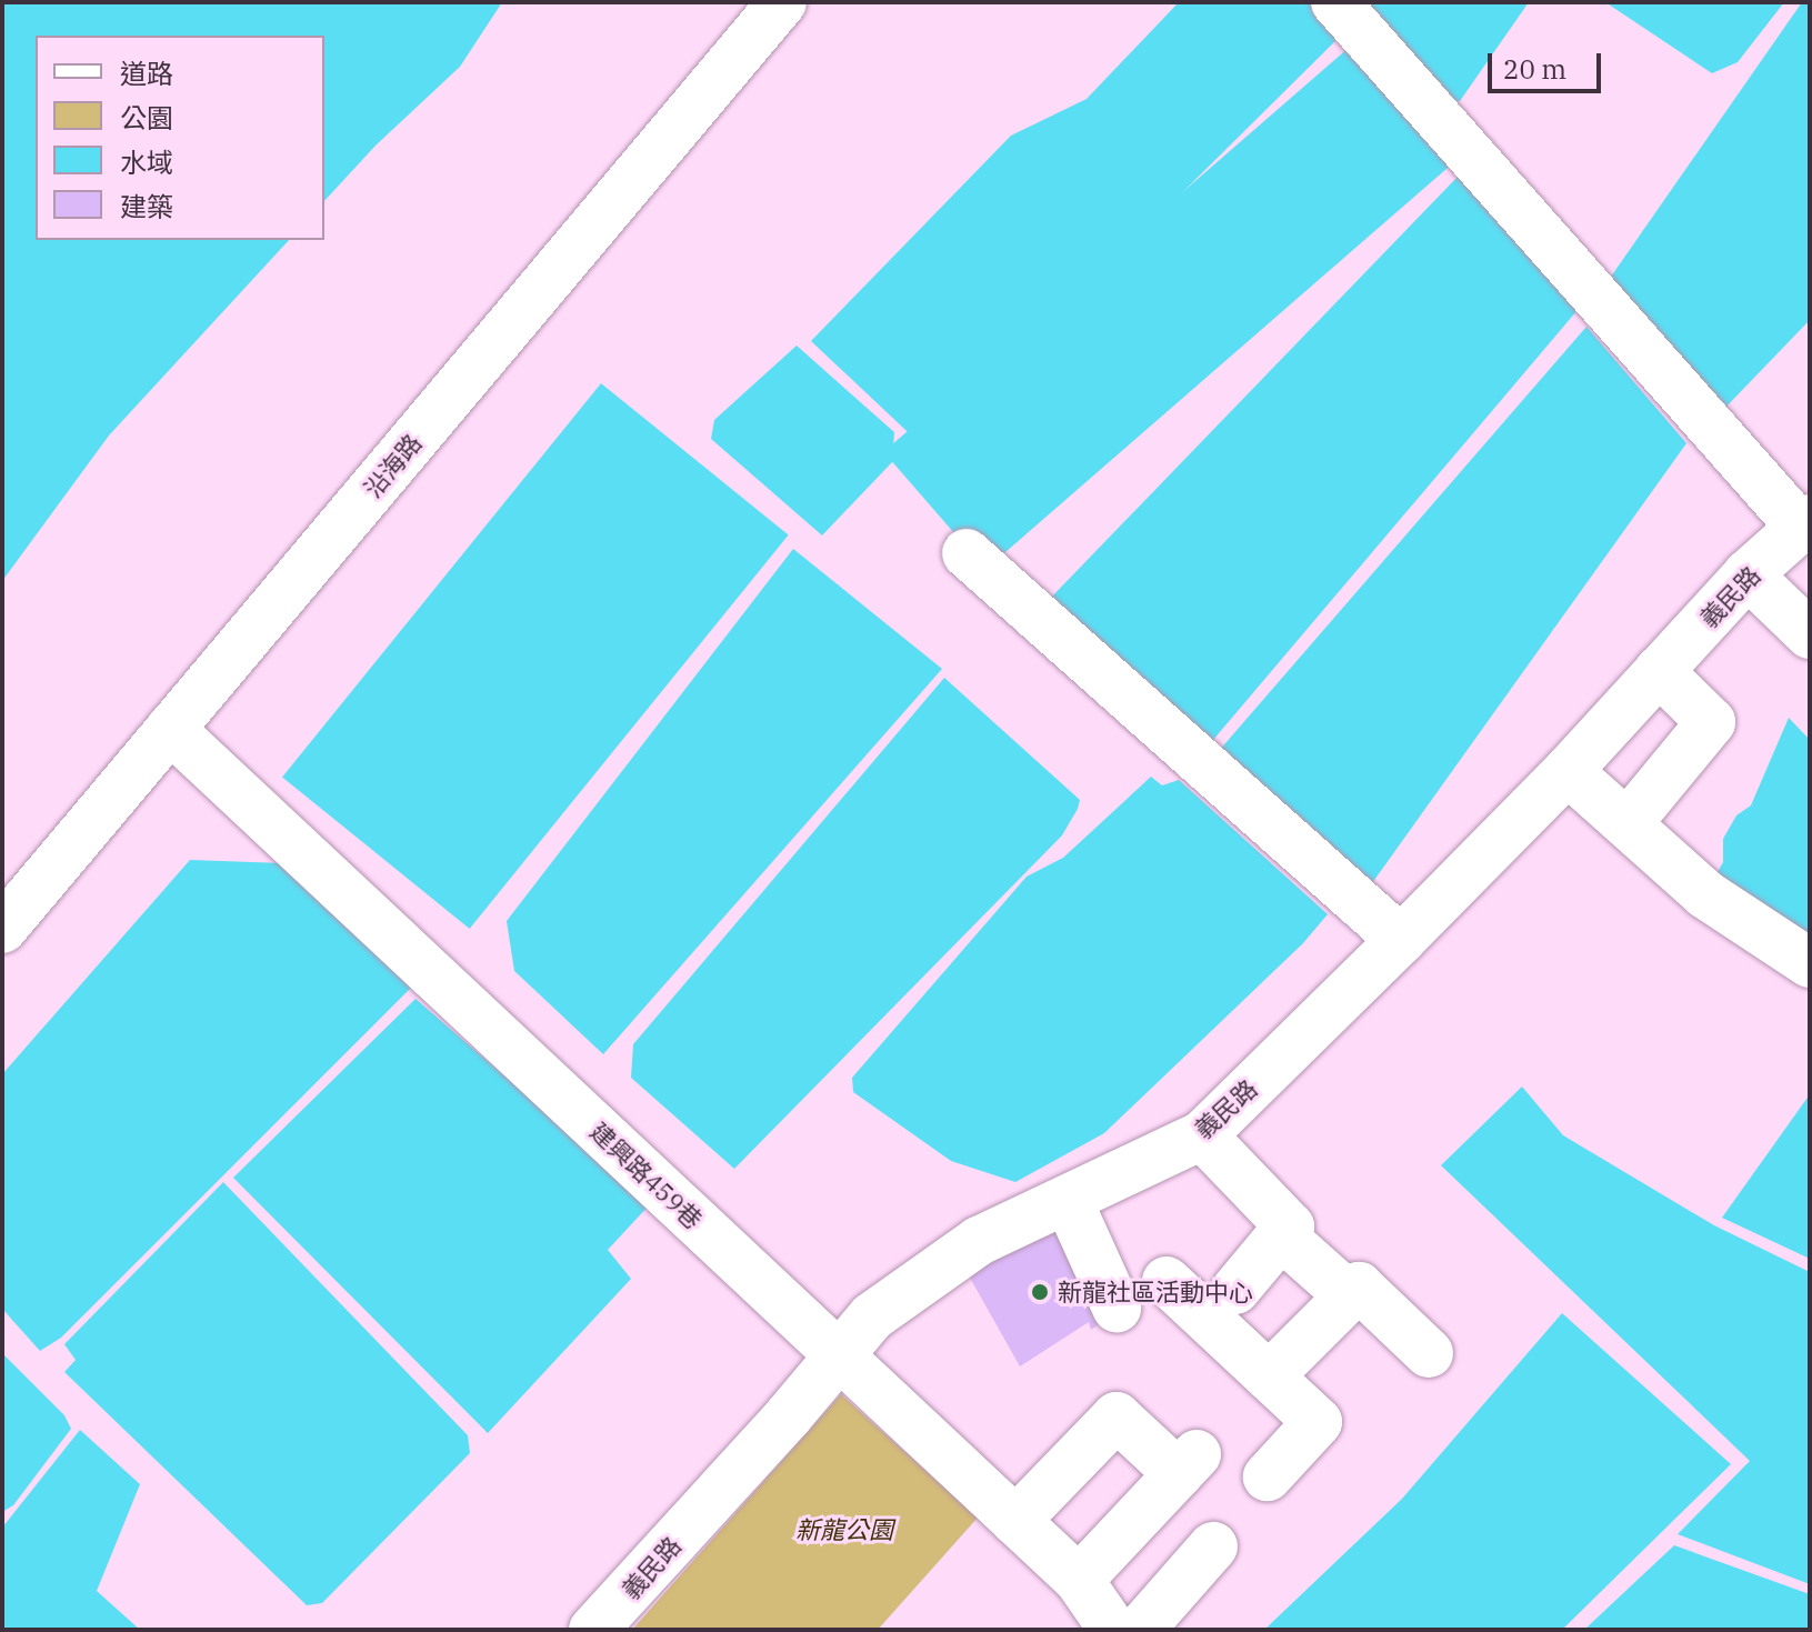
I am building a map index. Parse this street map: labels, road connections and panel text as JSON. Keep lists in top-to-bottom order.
{
  "streets": {
    "street": ["沿海路", "義民路", "建興路459巷"]
  },
  "crossings": [
    ["沿海路", "建興路459巷"],
    ["義民路", "建興路459巷"]
  ],
  "parks": ["新龍公園"],
  "places": ["新龍社區活動中心"],
  "legend": [
    "道路",
    "公園",
    "水域",
    "建築"
  ],
  "scale_bar": "20 m"
}
